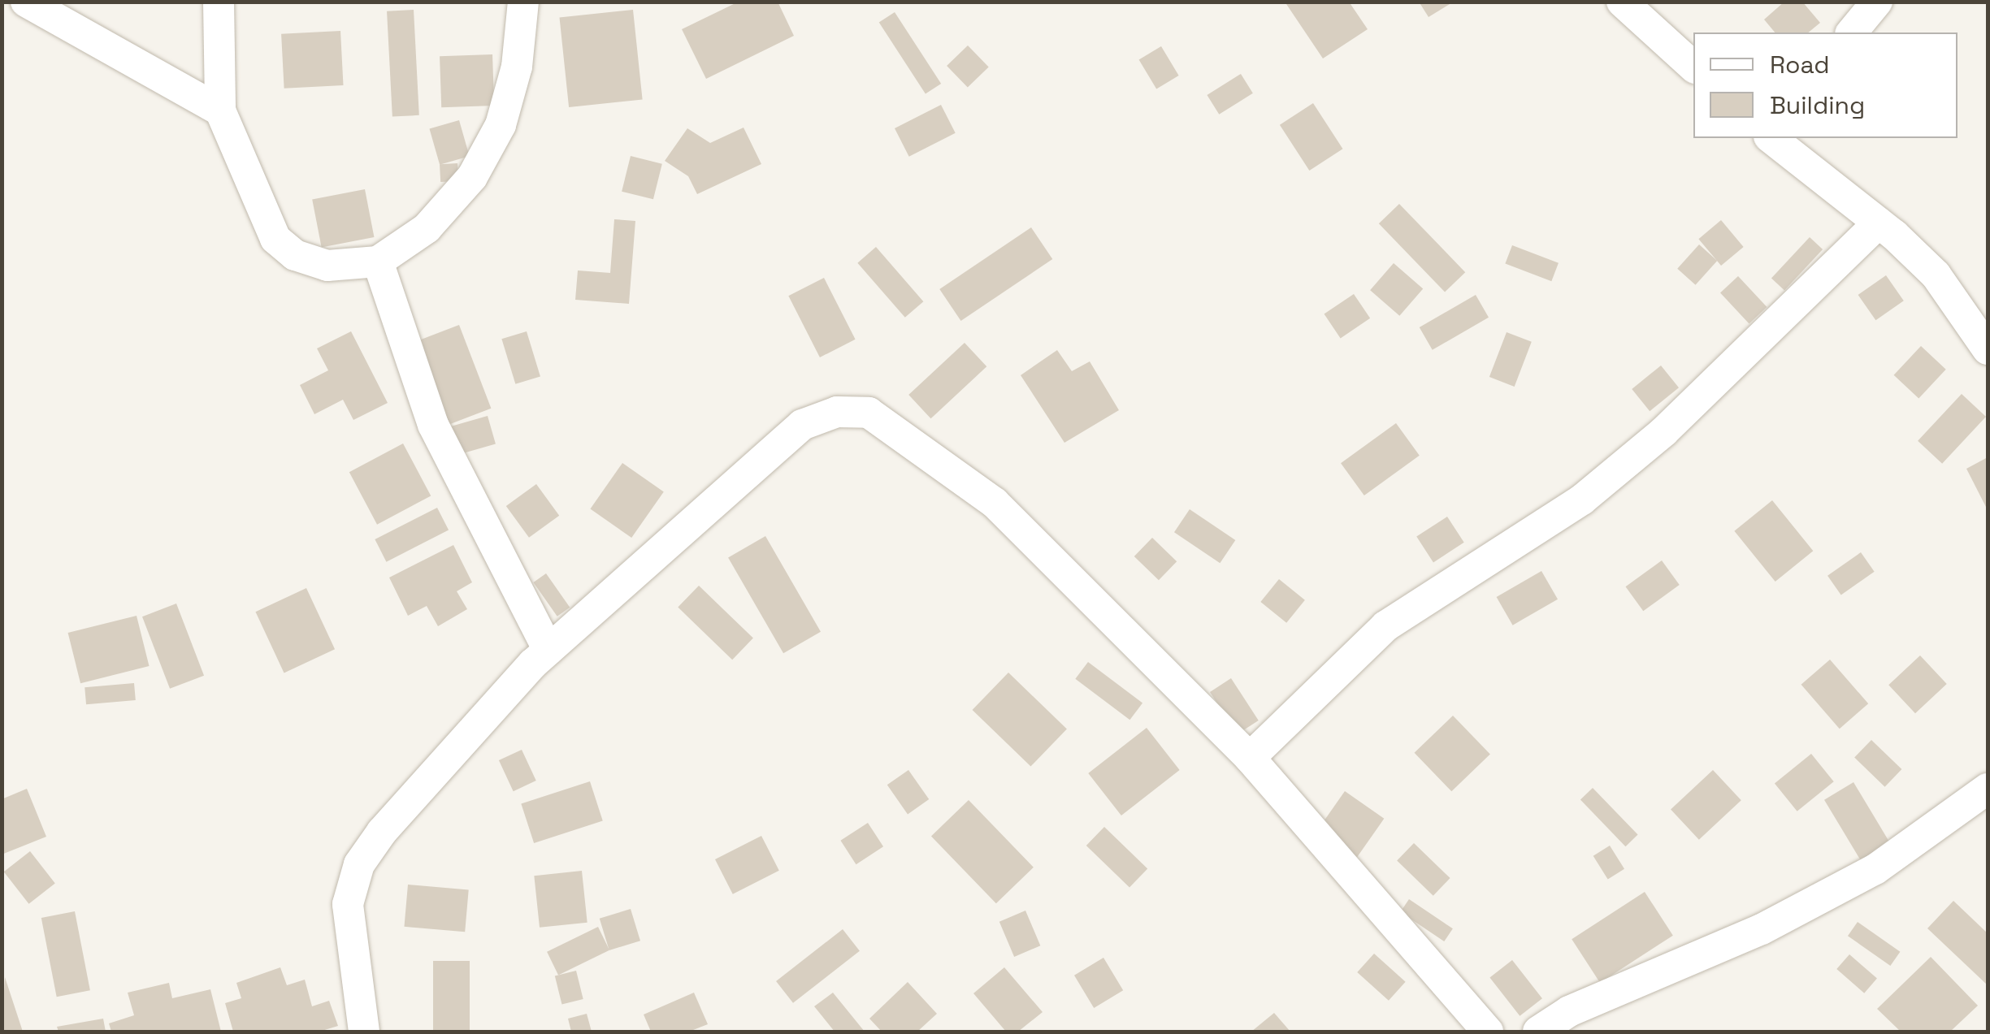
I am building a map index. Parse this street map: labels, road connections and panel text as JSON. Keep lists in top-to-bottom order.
{
  "legend": ["Road", "Building"]
}
